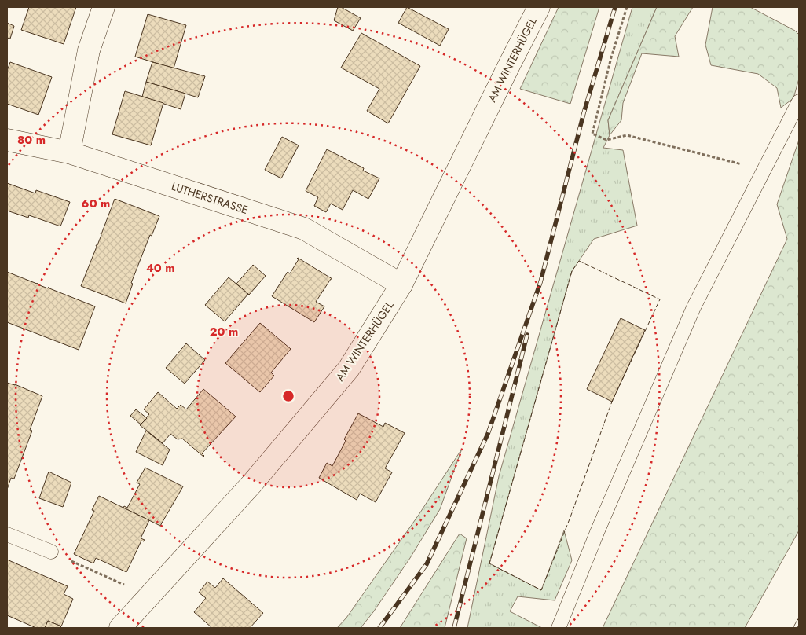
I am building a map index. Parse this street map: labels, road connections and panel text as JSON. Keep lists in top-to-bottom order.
{
  "streets": {
    "street": ["AM WINTERHÜGEL", "LUTHERSTRASSE"]
  },
  "crossings": [
    ["AM WINTERHÜGEL", "LUTHERSTRASSE"]
  ],
  "rings": [
    "80 m",
    "60 m",
    "40 m",
    "20 m"
  ]
}
